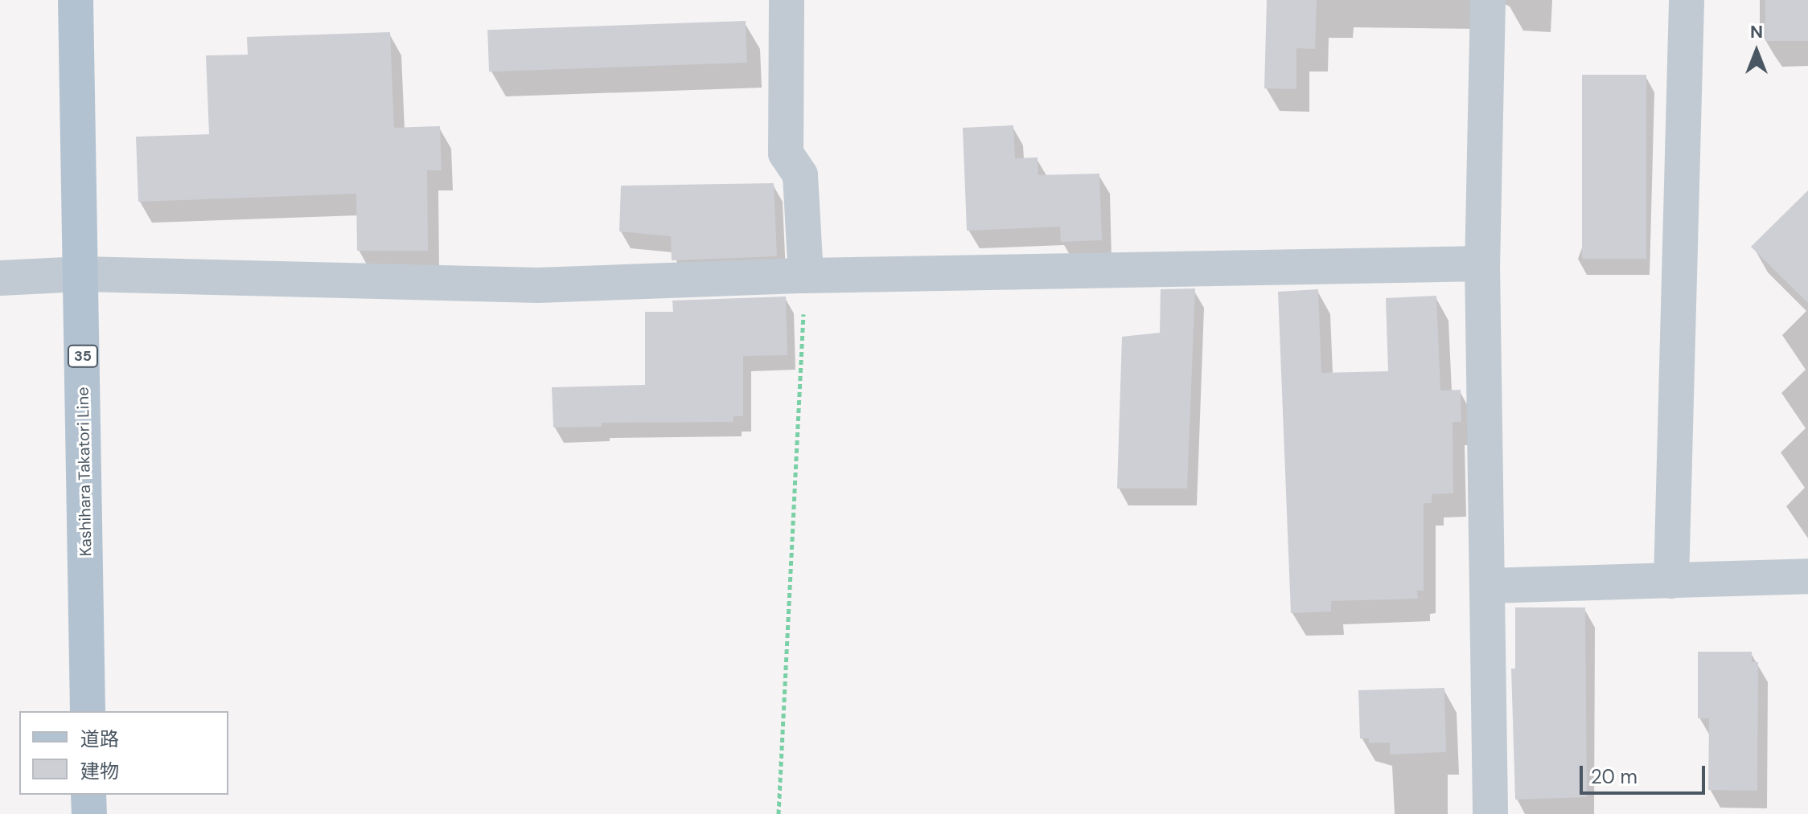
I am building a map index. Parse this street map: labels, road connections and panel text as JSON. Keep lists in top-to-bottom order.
{
  "streets": {
    "main road": ["35", "Kashihara Takatori Line"]
  },
  "legend": ["道路", "建物"],
  "scale_bar": "20 m",
  "north": "top"
}
